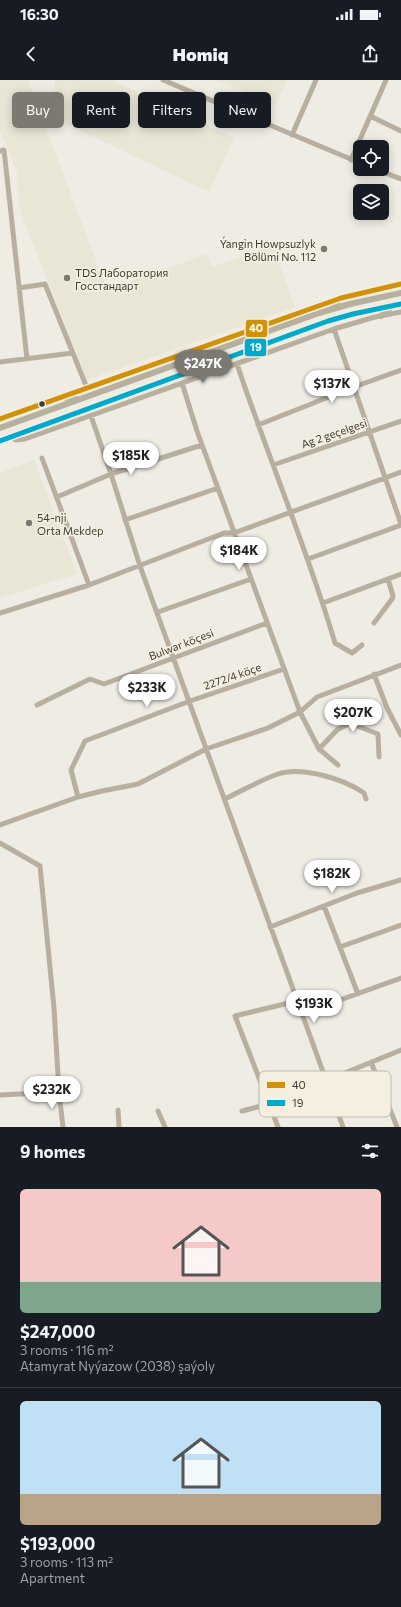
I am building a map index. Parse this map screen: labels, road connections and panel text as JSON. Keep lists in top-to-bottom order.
{
  "streets": {
    "street": ["Ag 2 geçelgesi", "Bulwar köçesi", "2272/4 köçe"]
  },
  "places": ["Ýangin Howpsuzlyk Bölümi No. 112", "TDS Лаборатория Госстандарт", "54-nji Orta Mekdep"],
  "lines": ["transit line 40", "transit line 19"],
  "legend": ["40", "19"],
  "page": {
    "status": "16:30",
    "header": "Homiq",
    "chip": [
      "Buy",
      "Rent",
      "Filters",
      "New"
    ],
    "price": [
      "$247K",
      "$137K",
      "$185K",
      "$184K",
      "$233K",
      "$207K",
      "$182K",
      "$193K",
      "$232K"
    ],
    "heading": "9 homes",
    "list": [
      {
        "name": "$247,000",
        "note": "3 rooms · 116 m² · Atamyrat Nyýazow (2038) şaýoly"
      },
      {
        "name": "$193,000",
        "note": "3 rooms · 113 m² · Apartment"
      }
    ]
  }
}
